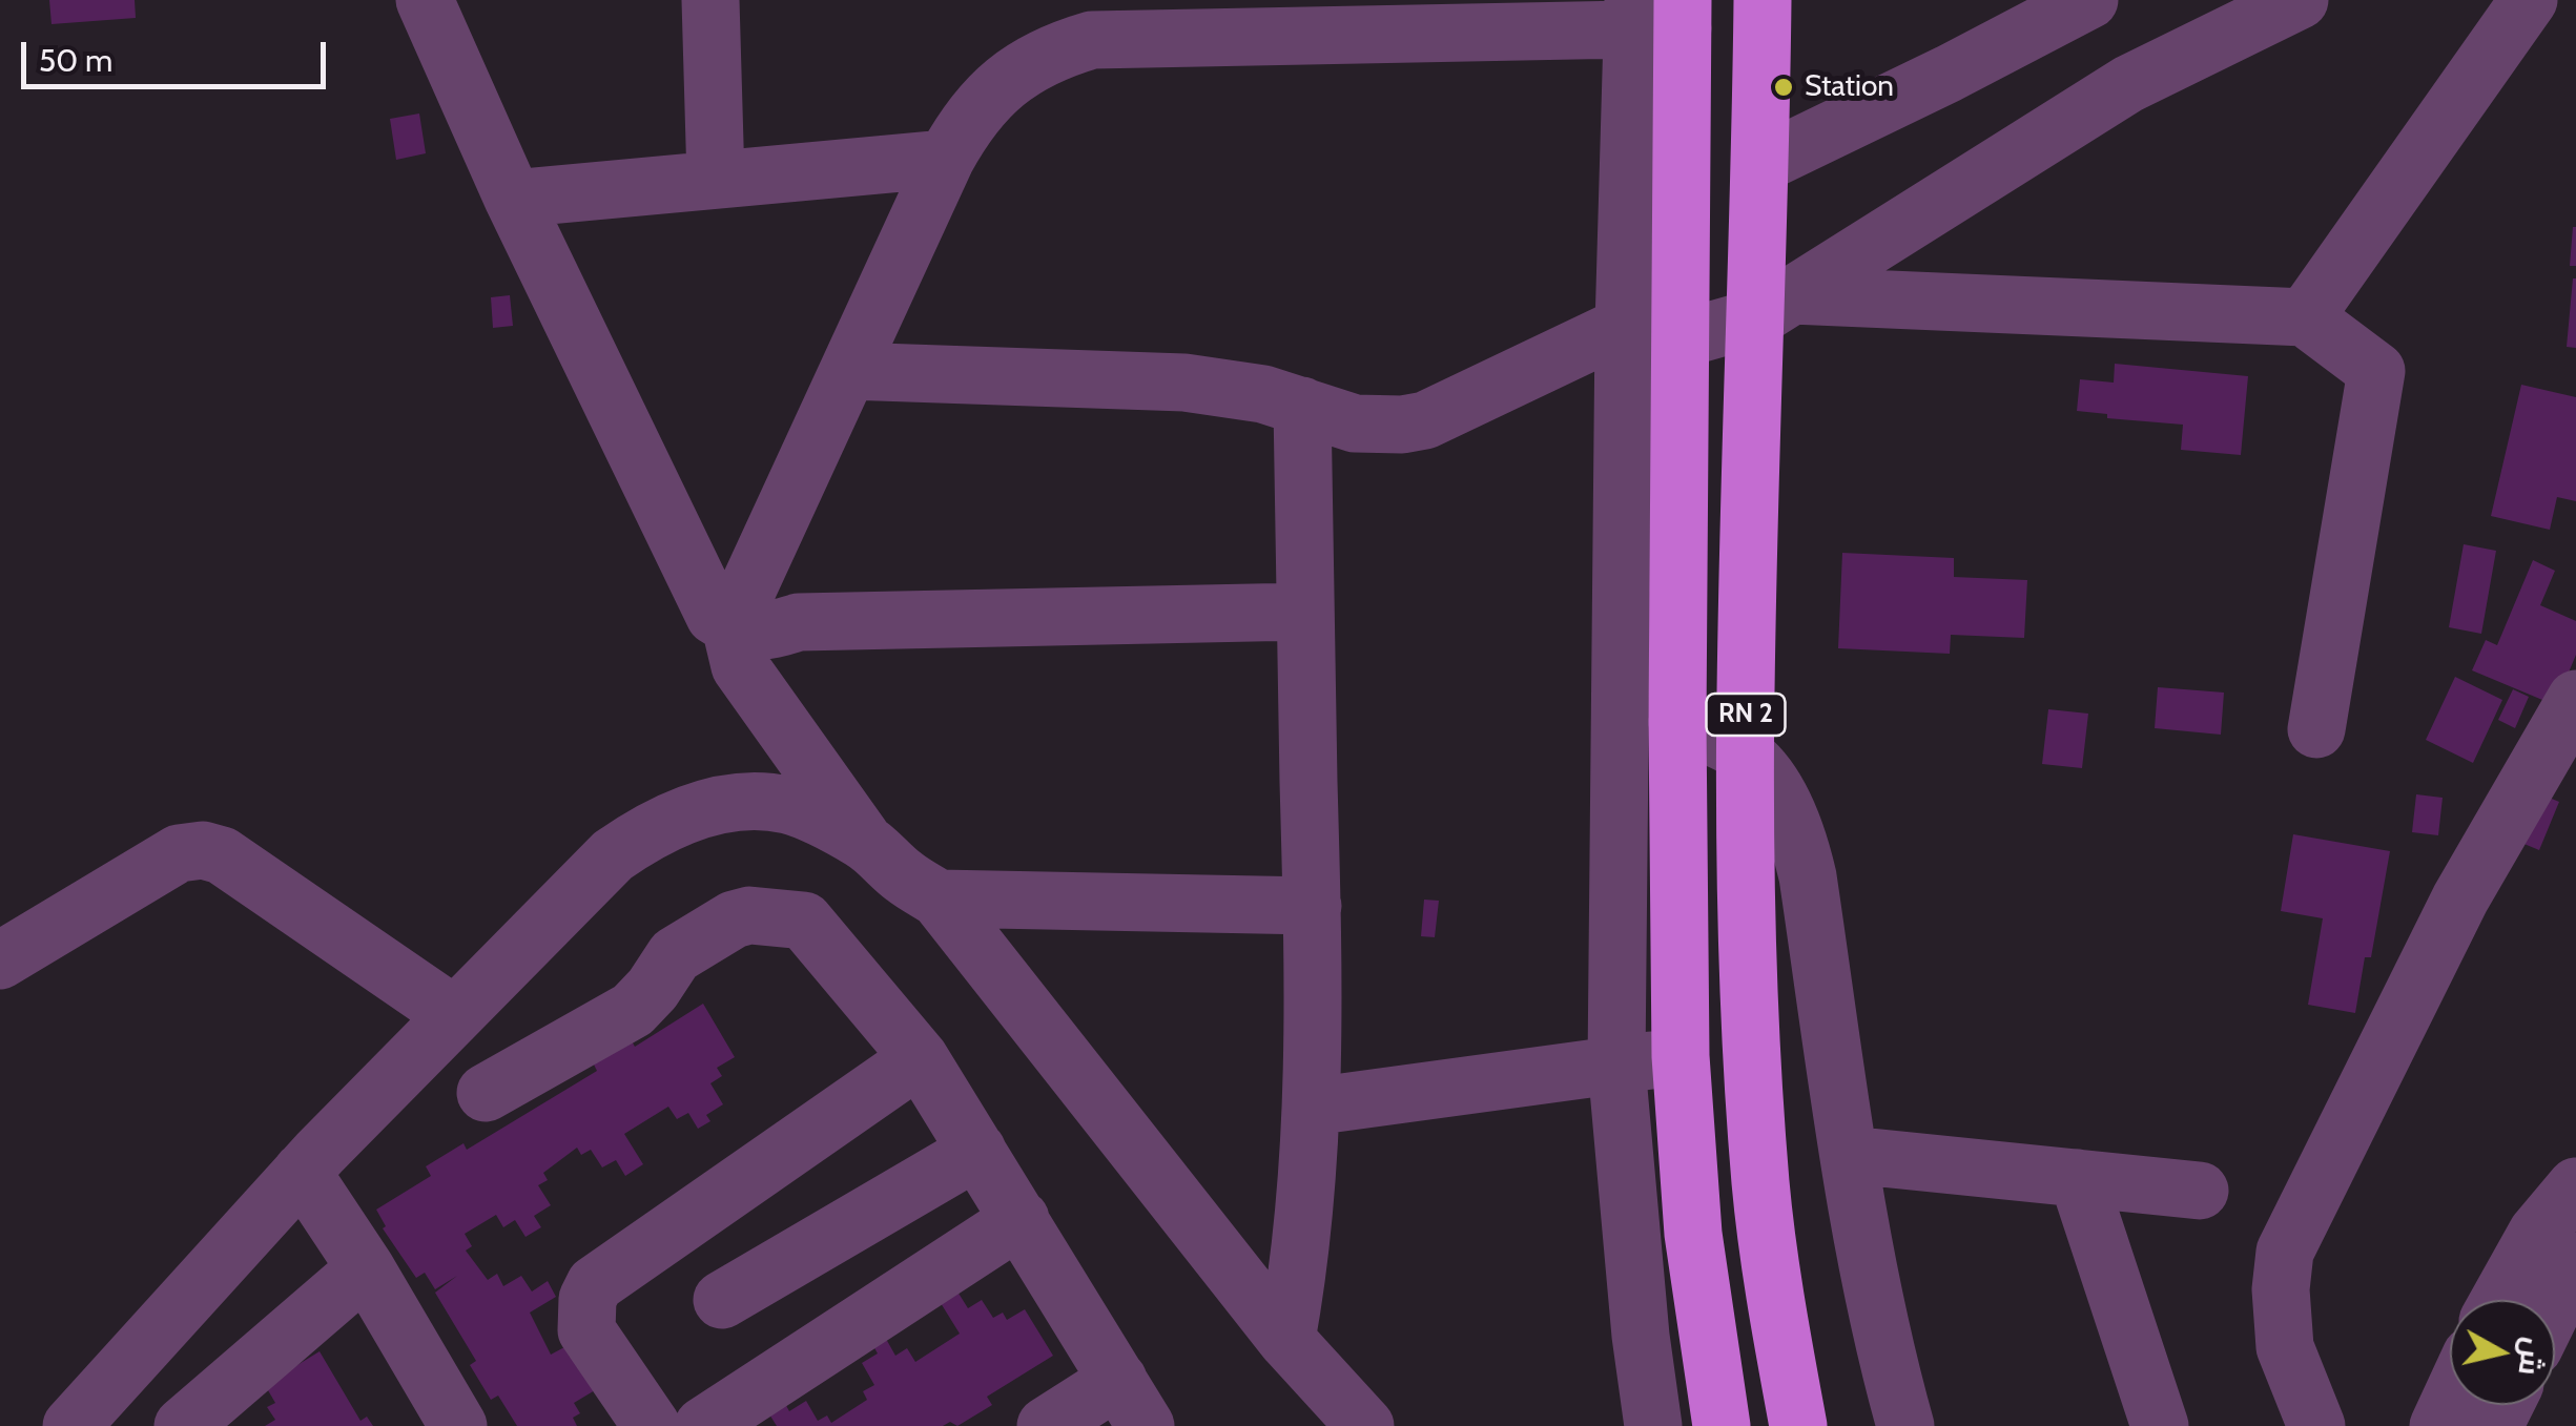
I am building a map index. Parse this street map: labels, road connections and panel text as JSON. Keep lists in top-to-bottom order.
{
  "streets": {
    "highway": ["RN 2"]
  },
  "places": ["Station"],
  "scale_bar": "50 m",
  "north": "right"
}
